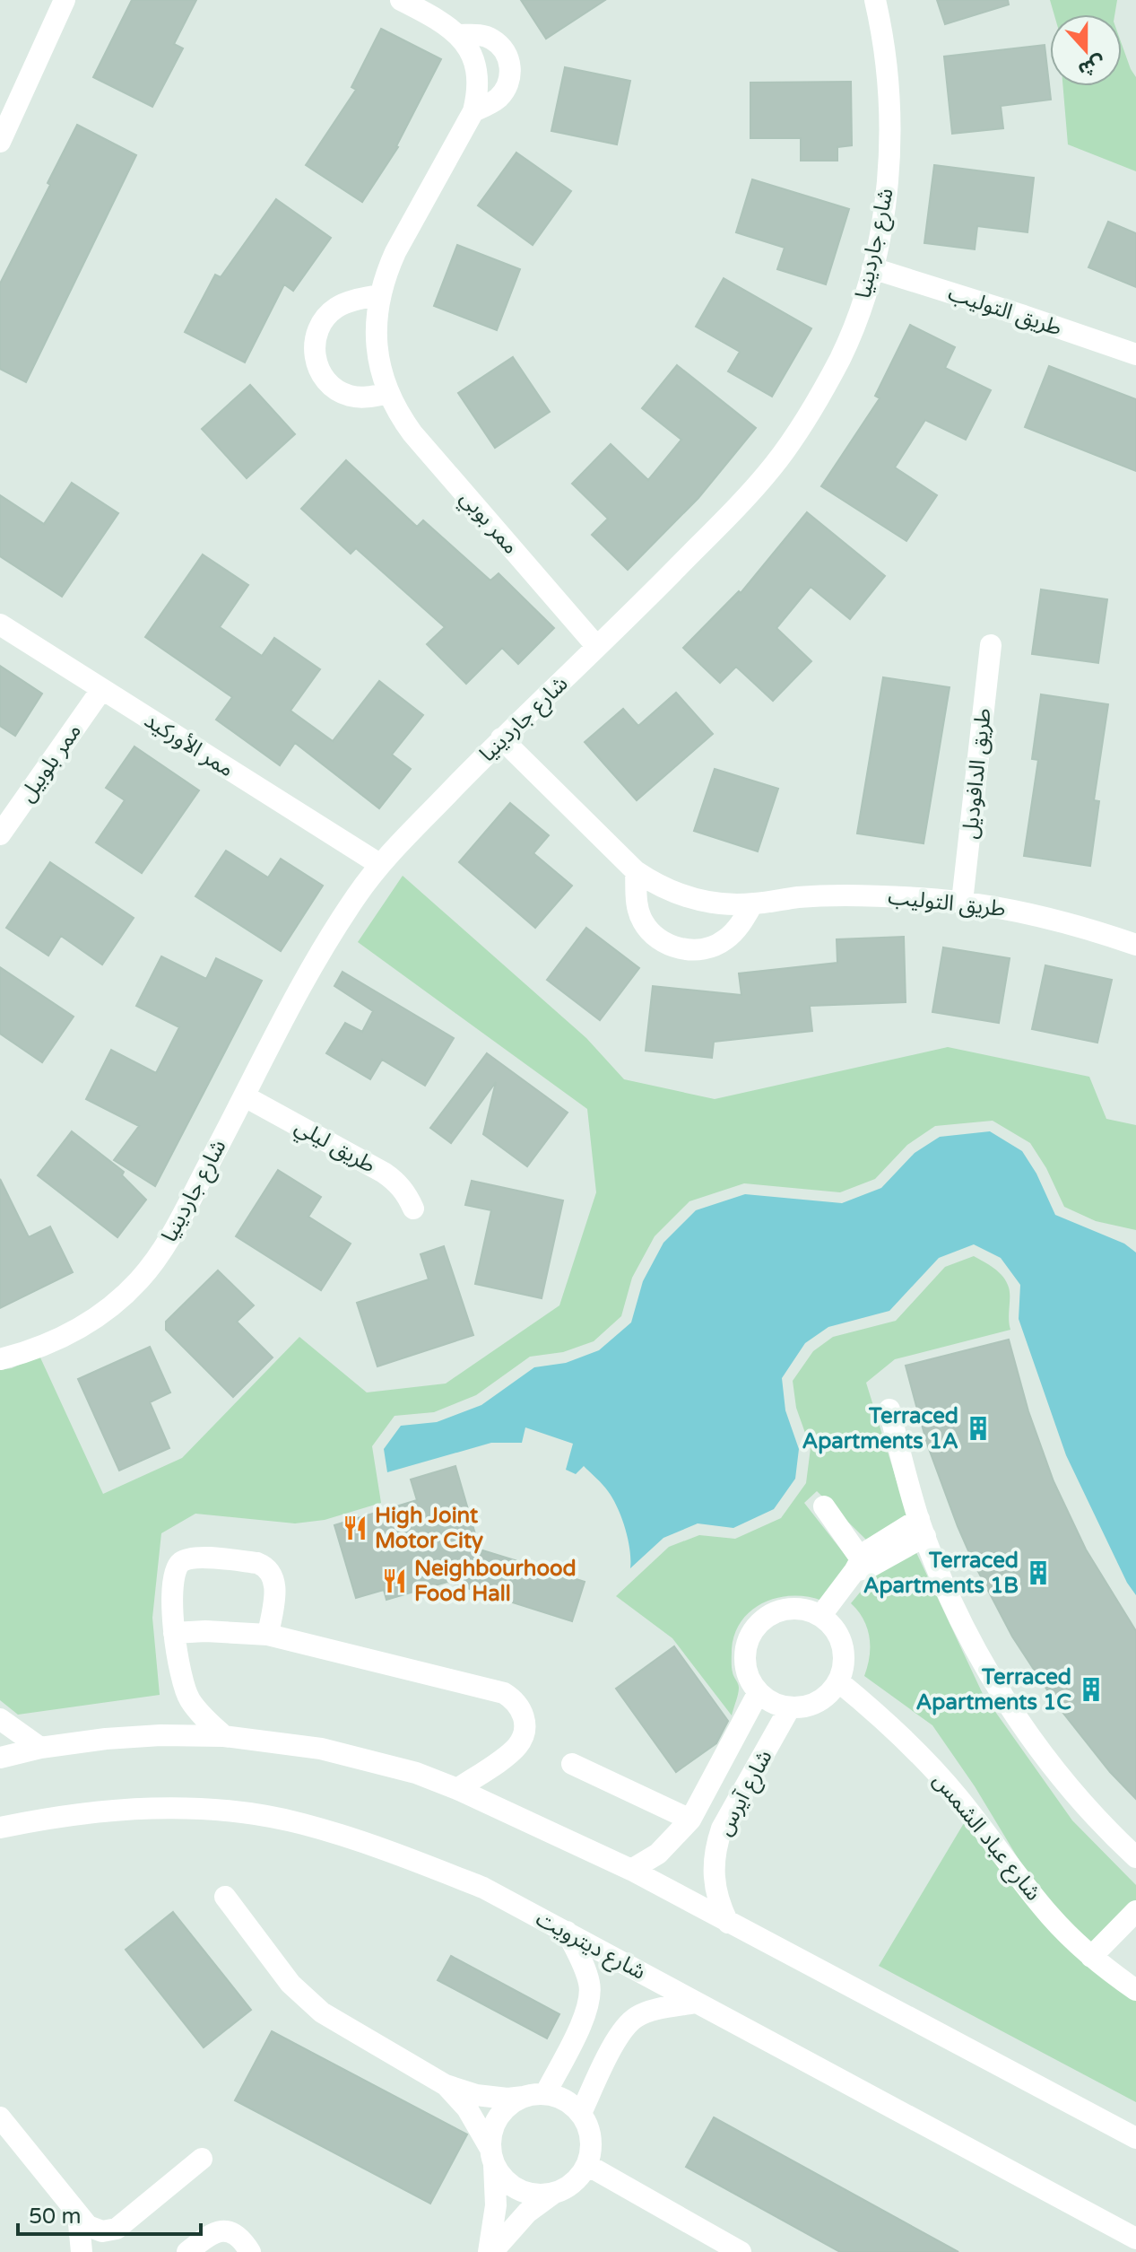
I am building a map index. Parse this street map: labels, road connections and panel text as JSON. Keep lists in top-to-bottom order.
{
  "streets": {
    "street": [
      "شارع جاردينيا",
      "طريق التوليب",
      "ممر بوبي",
      "ممر الأوركيد",
      "ممر بلوبيل",
      "طريق الدافوديل",
      "طريق ليلي",
      "شارع آيرس",
      "شارع عباد الشمس",
      "شارع ديترويت"
    ]
  },
  "crossings": [
    ["شارع جاردينيا", "طريق التوليب"],
    ["شارع جاردينيا", "ممر بوبي"],
    ["شارع جاردينيا", "ممر الأوركيد"],
    ["شارع جاردينيا", "طريق ليلي"],
    ["طريق التوليب", "طريق الدافوديل"],
    ["ممر الأوركيد", "ممر بلوبيل"],
    ["شارع آيرس", "شارع عباد الشمس"]
  ],
  "places": {
    "building": ["Terraced Apartments 1A", "Terraced Apartments 1B", "Terraced Apartments 1C"],
    "restaurant": ["High Joint Motor City", "Neighbourhood Food Hall"]
  },
  "scale_bar": "50 m",
  "north": "bottom"
}
